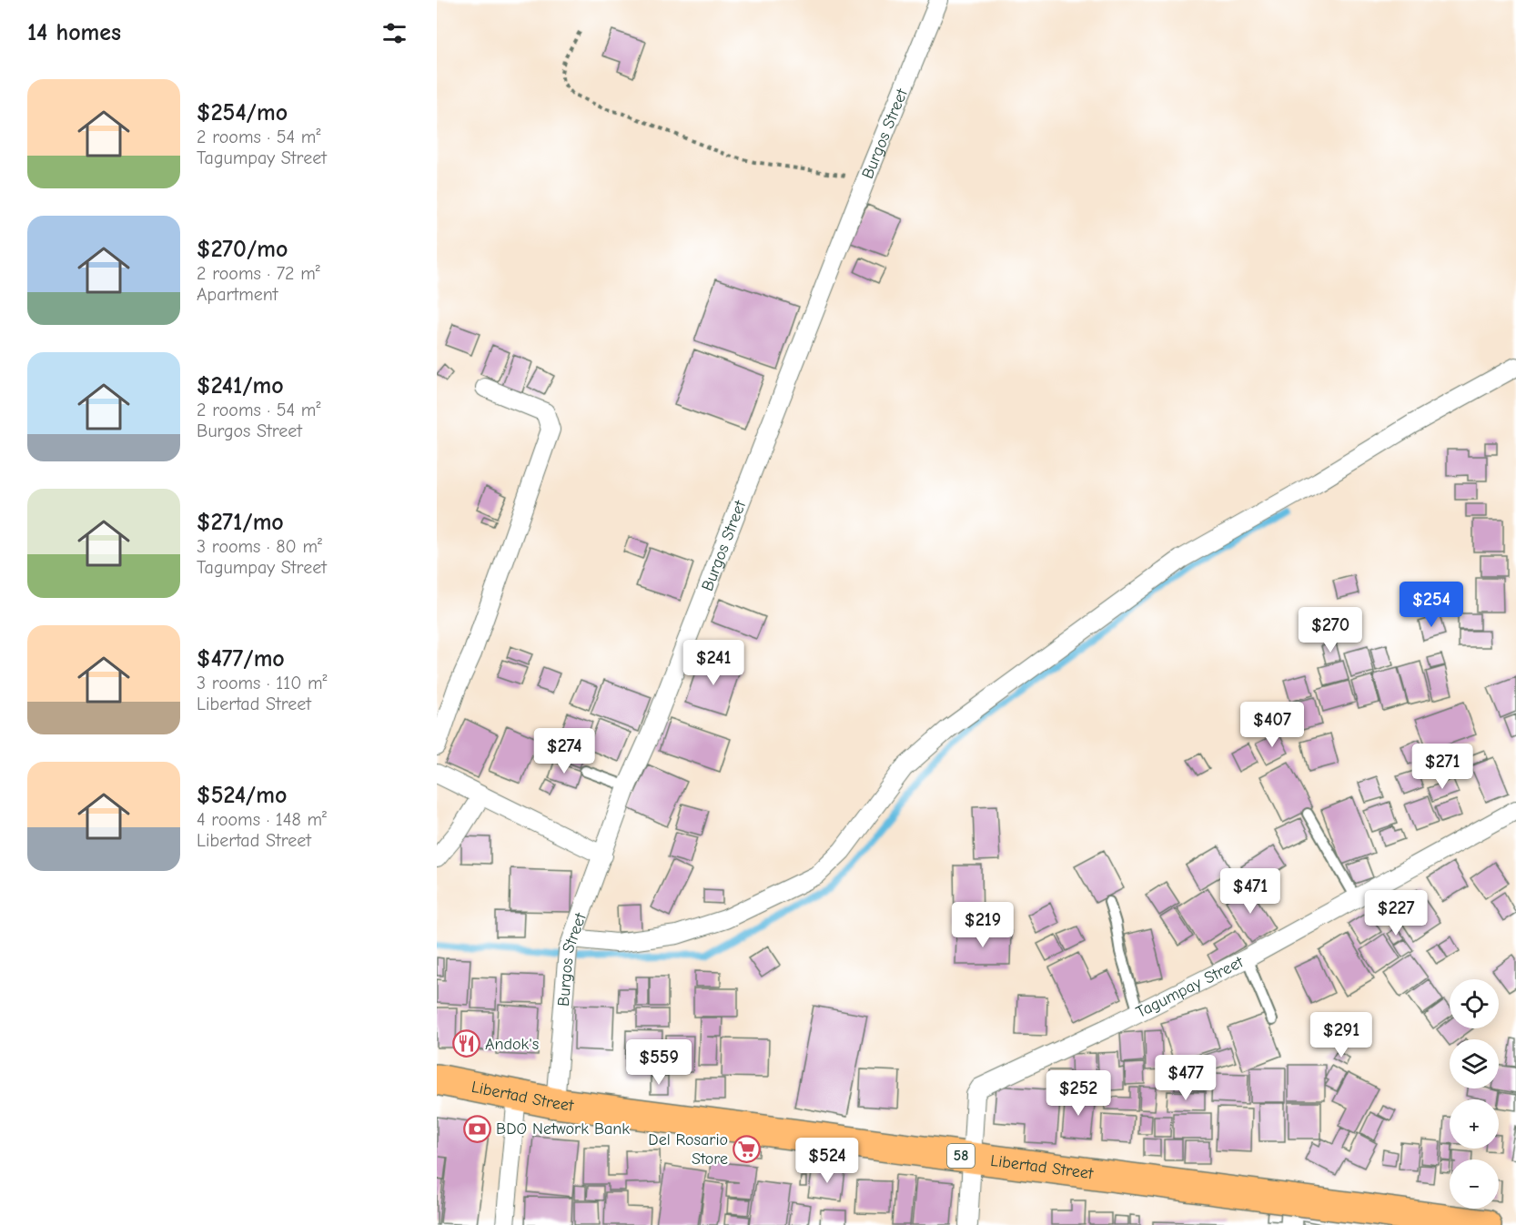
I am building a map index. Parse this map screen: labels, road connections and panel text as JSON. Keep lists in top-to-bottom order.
{
  "streets": {
    "highway": ["Libertad Street", "58"],
    "street": ["Burgos Street", "Tagumpay Street"]
  },
  "crossings": [
    ["Burgos Street", "Libertad Street"],
    ["Tagumpay Street", "Libertad Street"]
  ],
  "places": {
    "restaurant": ["Andok's"],
    "bank": ["BDO Network Bank"],
    "supermarket": ["Del Rosario Store"]
  },
  "page": {
    "heading": "14 homes",
    "list": [
      {
        "name": "$254/mo",
        "note": "2 rooms · 54 m² · Tagumpay Street"
      },
      {
        "name": "$270/mo",
        "note": "2 rooms · 72 m² · Apartment"
      },
      {
        "name": "$241/mo",
        "note": "2 rooms · 54 m² · Burgos Street"
      },
      {
        "name": "$271/mo",
        "note": "3 rooms · 80 m² · Tagumpay Street"
      },
      {
        "name": "$477/mo",
        "note": "3 rooms · 110 m² · Libertad Street"
      },
      {
        "name": "$524/mo",
        "note": "4 rooms · 148 m² · Libertad Street"
      }
    ],
    "price": [
      "$254",
      "$270",
      "$241",
      "$407",
      "$274",
      "$271",
      "$471",
      "$227",
      "$219",
      "$291",
      "$559",
      "$477",
      "$252",
      "$524"
    ],
    "map_buttons": ["+", "−"]
  }
}
